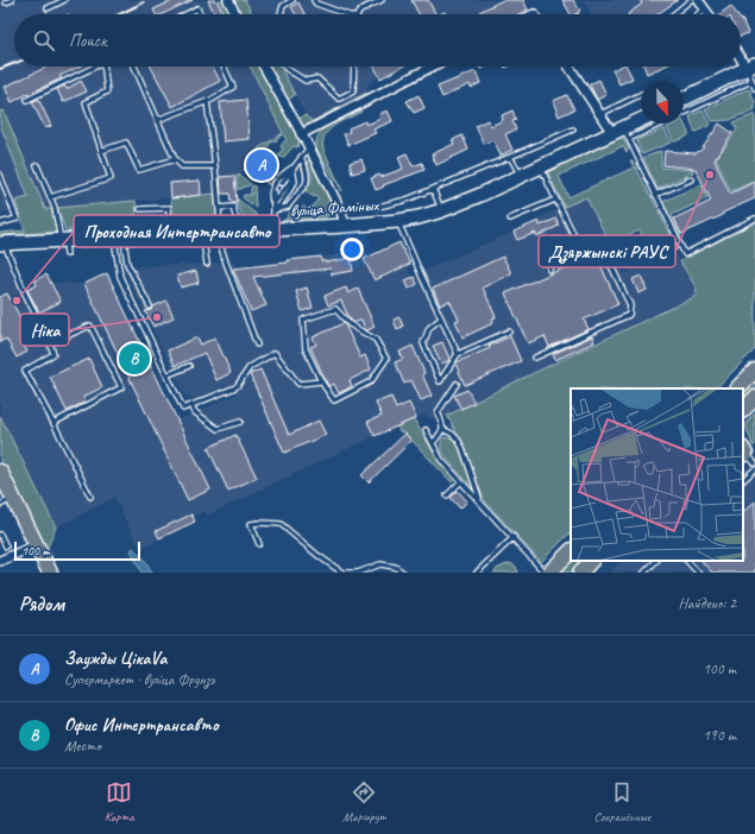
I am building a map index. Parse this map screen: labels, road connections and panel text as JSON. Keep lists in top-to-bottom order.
{
  "streets": {
    "main road": ["вуліца Фаміных"]
  },
  "places": ["Дзяржынскі РАУС", "Проходная Интертрансавто", "Ніка"],
  "scale_bar": "100 m",
  "north": "bottom",
  "page": {
    "search": "Поиск",
    "pins": ["A", "B"],
    "scale": "100 m",
    "heading": ["Рядом", "Найдено: 2"],
    "list": [
      {
        "mark": "A",
        "name": "Заужды ЦікаVа",
        "note": "Супермаркет · вуліца Фрунзэ",
        "value": "100 m"
      },
      {
        "mark": "B",
        "name": "Офис Интертрансавто",
        "note": "Место",
        "value": "190 m"
      }
    ],
    "nav": ["Карта", "Маршрут", "Сохранённые"]
  }
}
